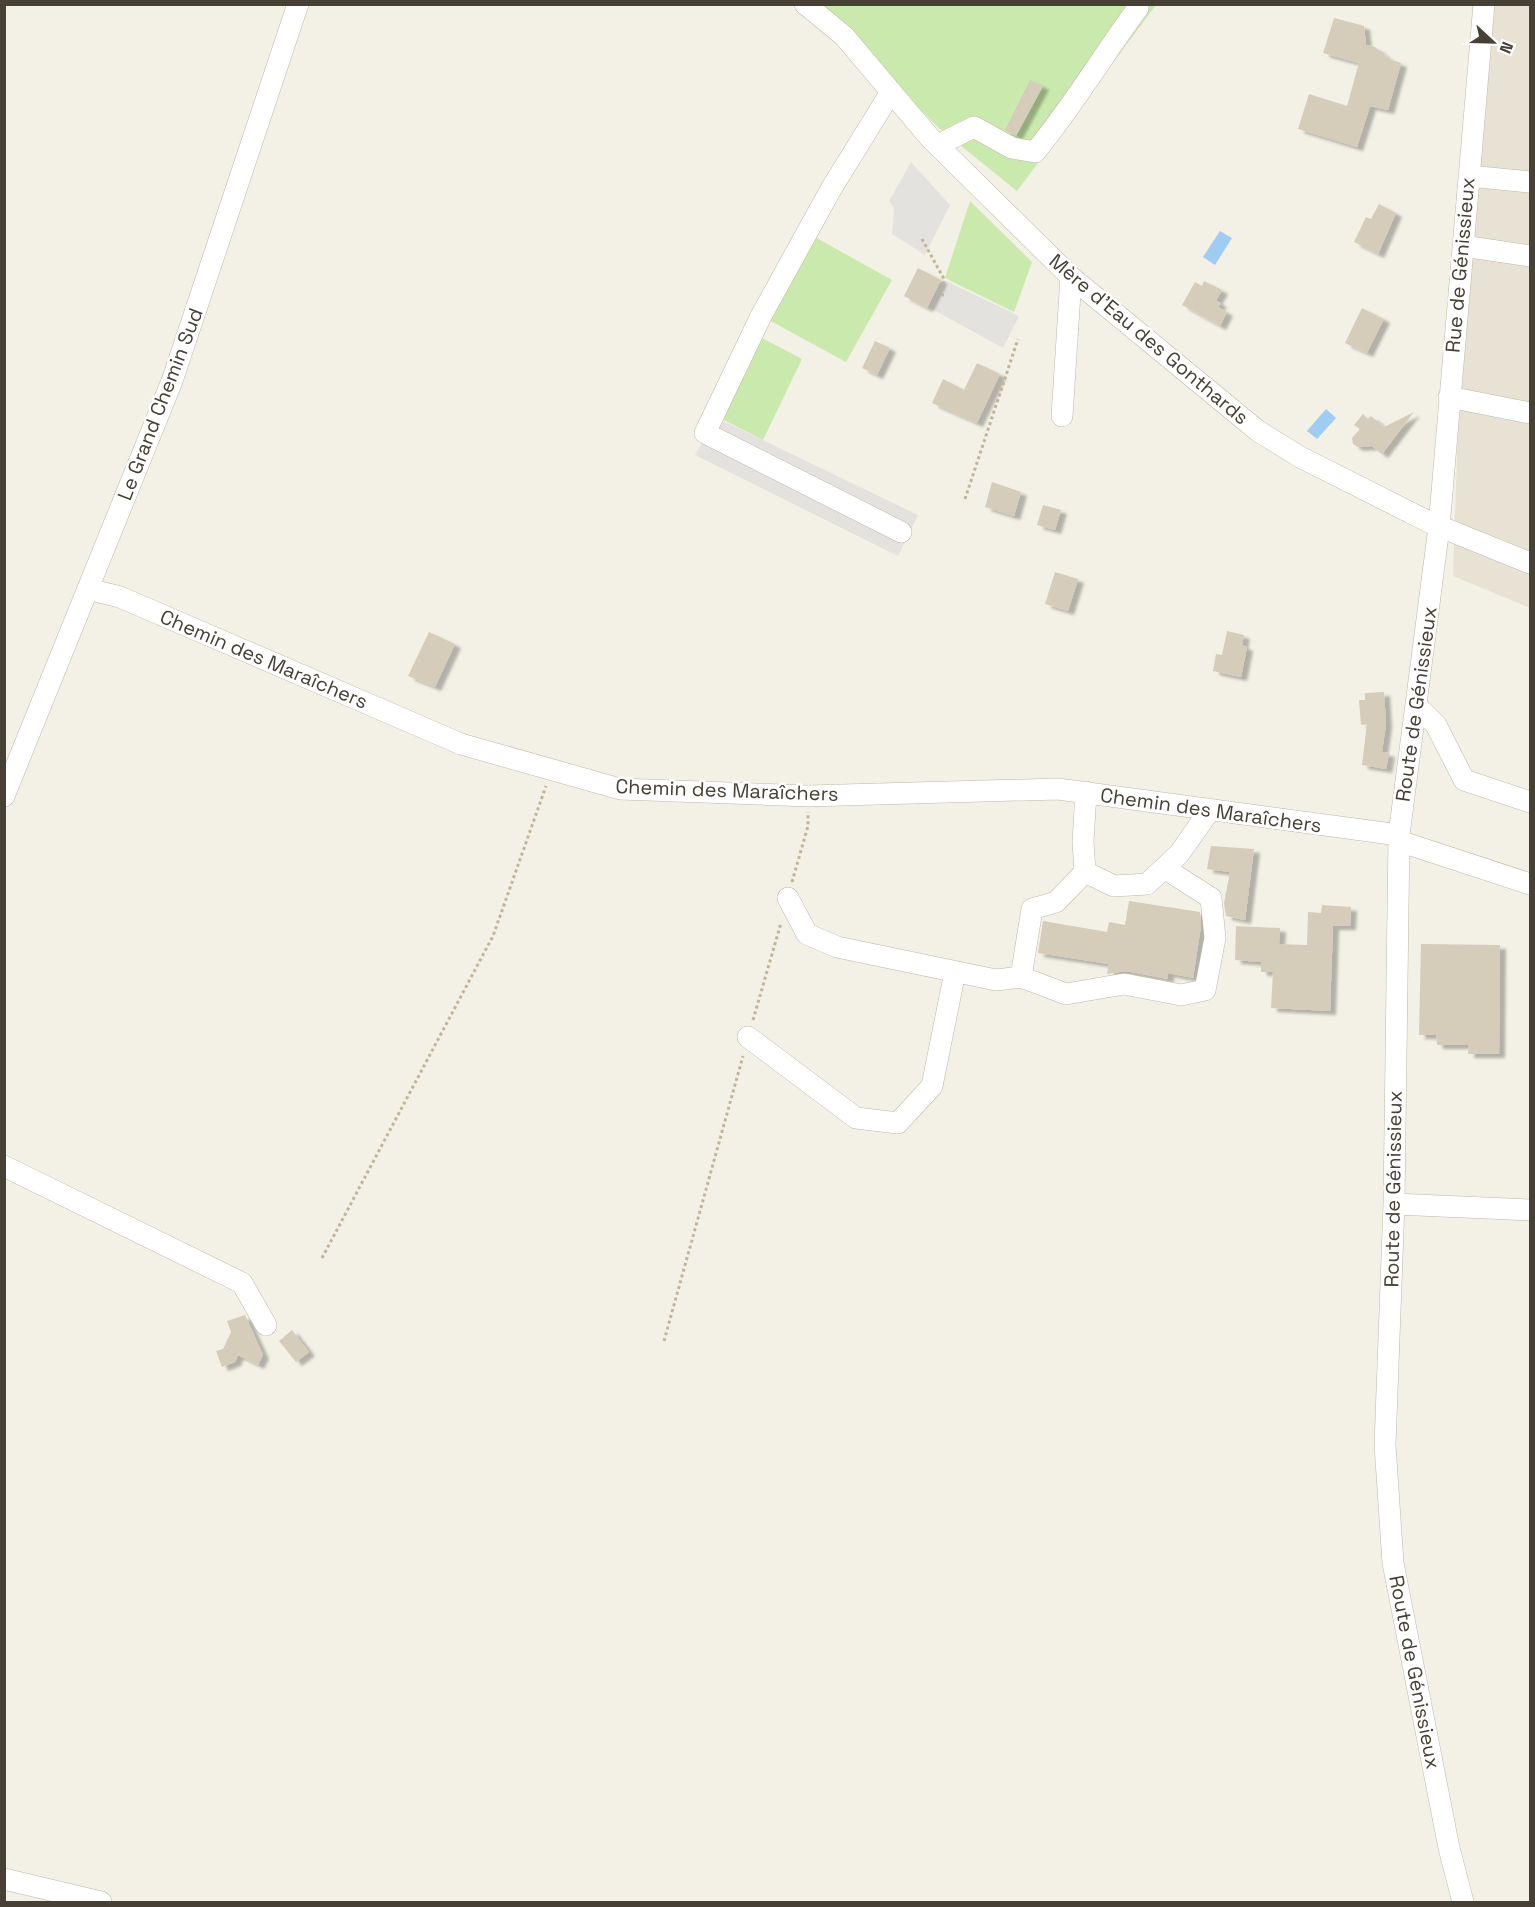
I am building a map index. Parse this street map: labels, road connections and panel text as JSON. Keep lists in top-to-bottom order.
{
  "streets": {
    "street": [
      "Rue de Génissieux",
      "Mère d'Eau des Gonthards",
      "Le Grand Chemin Sud",
      "Chemin des Maraîchers",
      "Route de Génissieux"
    ]
  },
  "crossings": [
    ["Rue de Génissieux", "Mère d'Eau des Gonthards"],
    ["Rue de Génissieux", "Route de Génissieux"],
    ["Mère d'Eau des Gonthards", "Route de Génissieux"],
    ["Le Grand Chemin Sud", "Chemin des Maraîchers"],
    ["Chemin des Maraîchers", "Route de Génissieux"]
  ],
  "north": "right"
}
